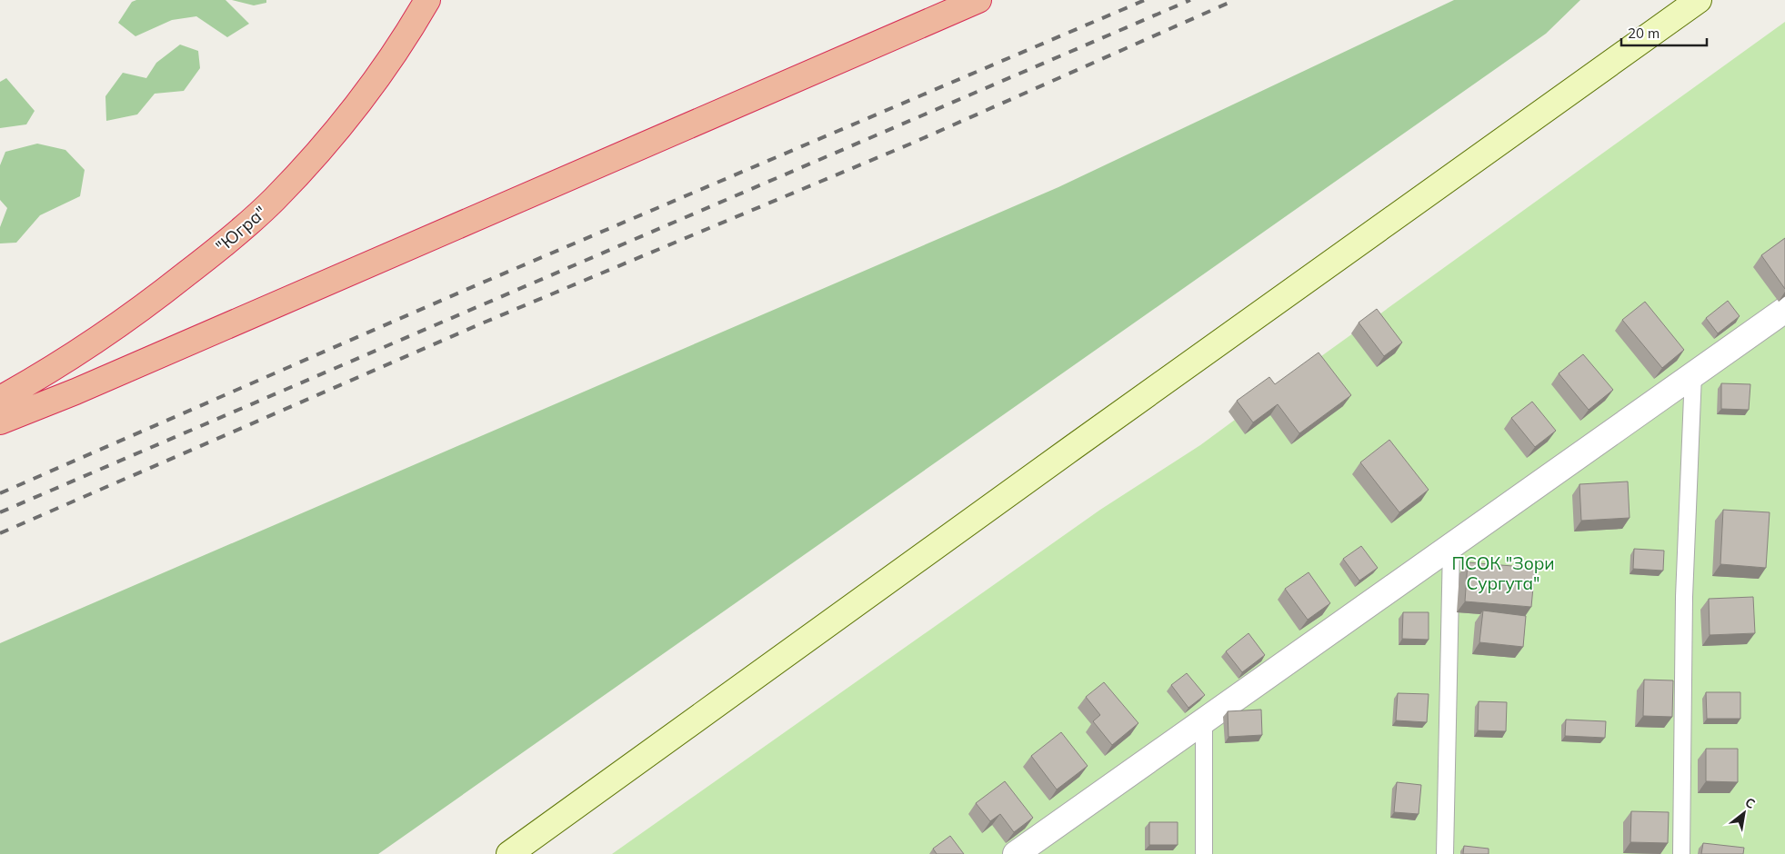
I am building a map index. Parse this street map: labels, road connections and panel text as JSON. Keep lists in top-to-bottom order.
{
  "streets": {
    "highway": ["\"Югра\""]
  },
  "parks": ["ПСОК \"Зори Сургута\""],
  "scale_bar": "20 m",
  "north": "top right"
}
